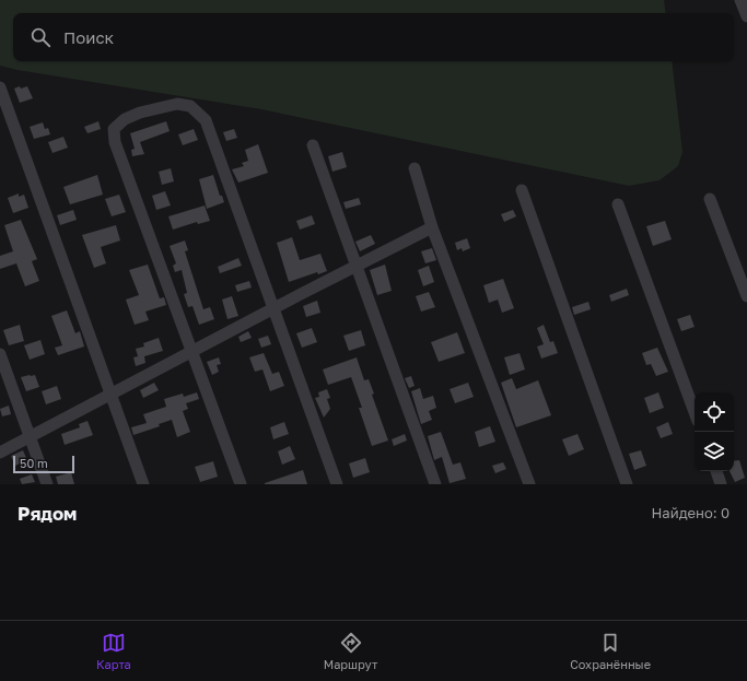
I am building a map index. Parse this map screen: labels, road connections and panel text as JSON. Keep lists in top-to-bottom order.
{
  "scale_bar": "50 m",
  "page": {
    "search": "Поиск",
    "scale": "50 m",
    "heading": ["Рядом", "Найдено: 0"],
    "nav": ["Карта", "Маршрут", "Сохранённые"]
  }
}
